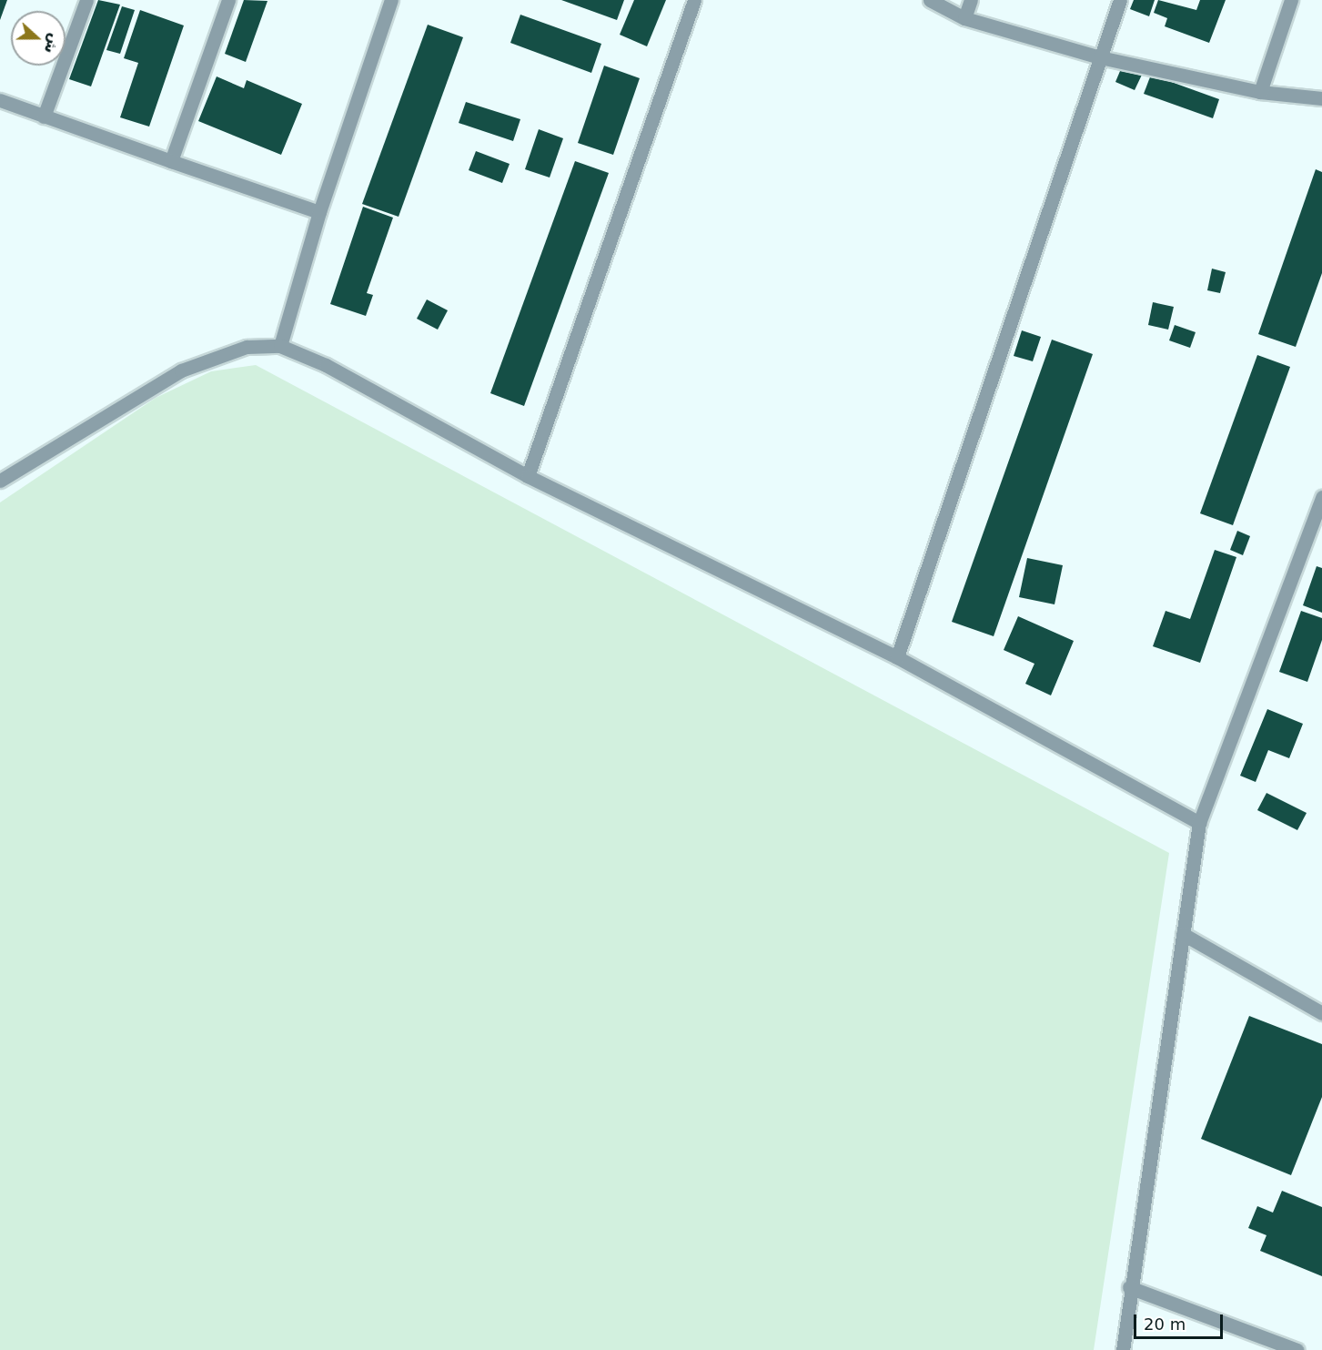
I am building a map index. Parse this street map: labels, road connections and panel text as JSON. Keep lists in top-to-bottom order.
{
  "scale_bar": "20 m",
  "north": "right"
}
